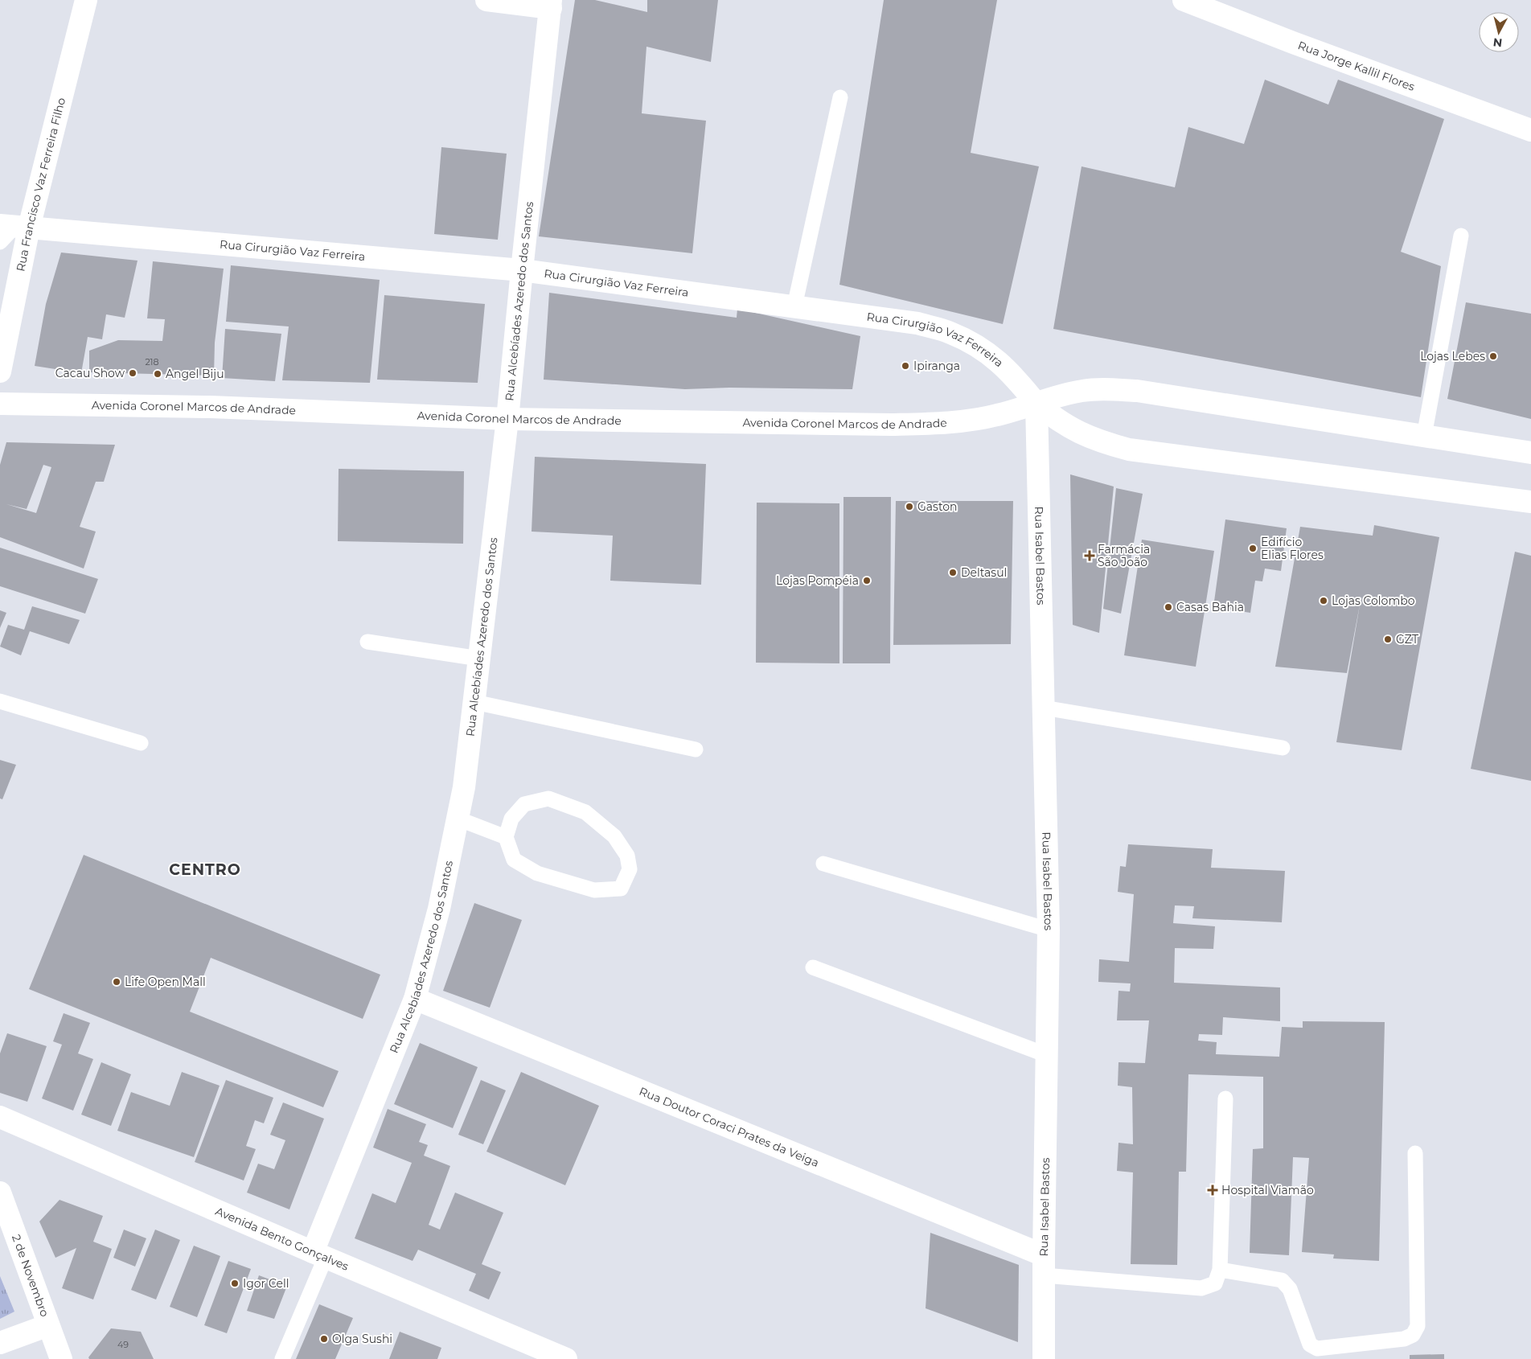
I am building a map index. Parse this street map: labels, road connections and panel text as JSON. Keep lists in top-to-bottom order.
{
  "streets": {
    "street": [
      "Rua Jorge Kallil Flores",
      "Rua Francisco Vaz Ferreira Filho",
      "Rua Cirurgião Vaz Ferreira",
      "Rua Alcebíades Azeredo dos Santos",
      "Avenida Coronel Marcos de Andrade",
      "Rua Isabel Bastos",
      "Rua Doutor Coraci Prates da Veiga",
      "Avenida Bento Gonçalves",
      "2 de Novembro"
    ]
  },
  "crossings": [
    ["Rua Francisco Vaz Ferreira Filho", "Rua Cirurgião Vaz Ferreira"],
    ["Rua Cirurgião Vaz Ferreira", "Rua Alcebíades Azeredo dos Santos"],
    ["Rua Cirurgião Vaz Ferreira", "Avenida Coronel Marcos de Andrade"],
    ["Rua Cirurgião Vaz Ferreira", "Rua Isabel Bastos"],
    ["Rua Alcebíades Azeredo dos Santos", "Avenida Coronel Marcos de Andrade"],
    ["Rua Alcebíades Azeredo dos Santos", "Rua Doutor Coraci Prates da Veiga"],
    ["Rua Alcebíades Azeredo dos Santos", "Avenida Bento Gonçalves"],
    ["Avenida Coronel Marcos de Andrade", "Rua Isabel Bastos"],
    ["Rua Isabel Bastos", "Rua Doutor Coraci Prates da Veiga"]
  ],
  "districts": ["CENTRO"],
  "places": {
    "other": [
      "Lojas Lebes",
      "Ipiranga",
      "Cacau Show",
      "Angel Biju",
      "Gaston",
      "Edifício Elias Flores",
      "Deltasul",
      "Lojas Pompéia",
      "Lojas Colombo",
      "Casas Bahia",
      "GZT",
      "Life Open Mall",
      "Igor Cell",
      "Olga Sushi"
    ],
    "health": ["Farmácia São João", "Hospital Viamão"]
  },
  "house_numbers": ["218", "49"],
  "north": "bottom"
}
